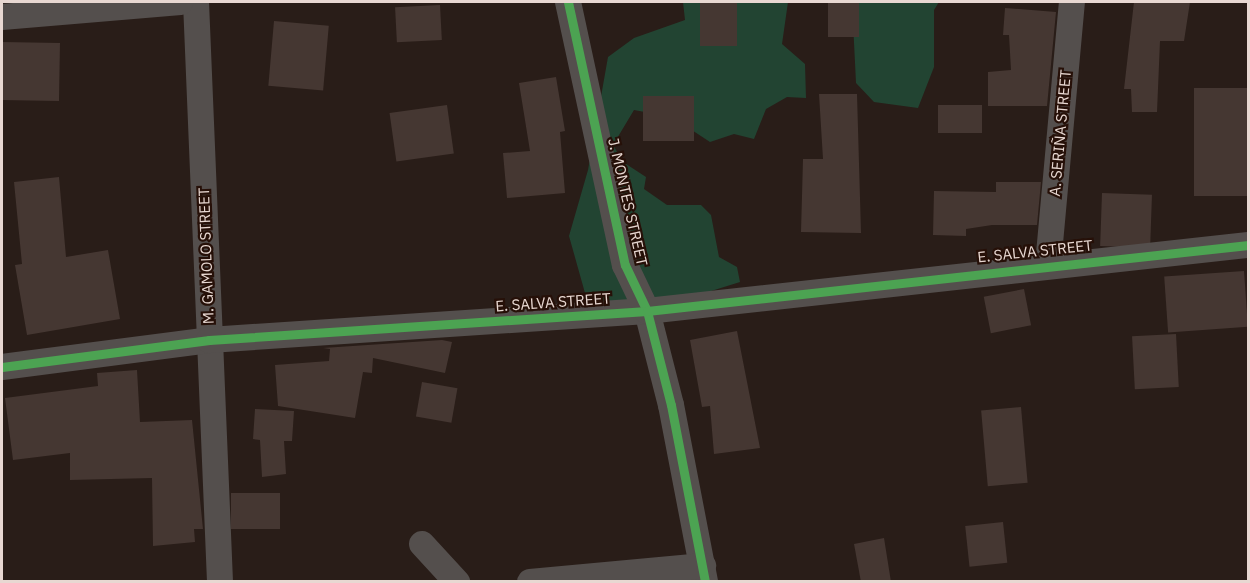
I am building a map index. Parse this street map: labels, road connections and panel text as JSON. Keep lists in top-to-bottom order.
{
  "streets": {
    "street": [
      "A. SERIÑA STREET",
      "J. MONTES STREET",
      "E. SALVA STREET",
      "M. GAMOLO STREET"
    ]
  },
  "crossings": [
    ["A. SERIÑA STREET", "E. SALVA STREET"],
    ["J. MONTES STREET", "E. SALVA STREET"],
    ["E. SALVA STREET", "M. GAMOLO STREET"]
  ]
}
